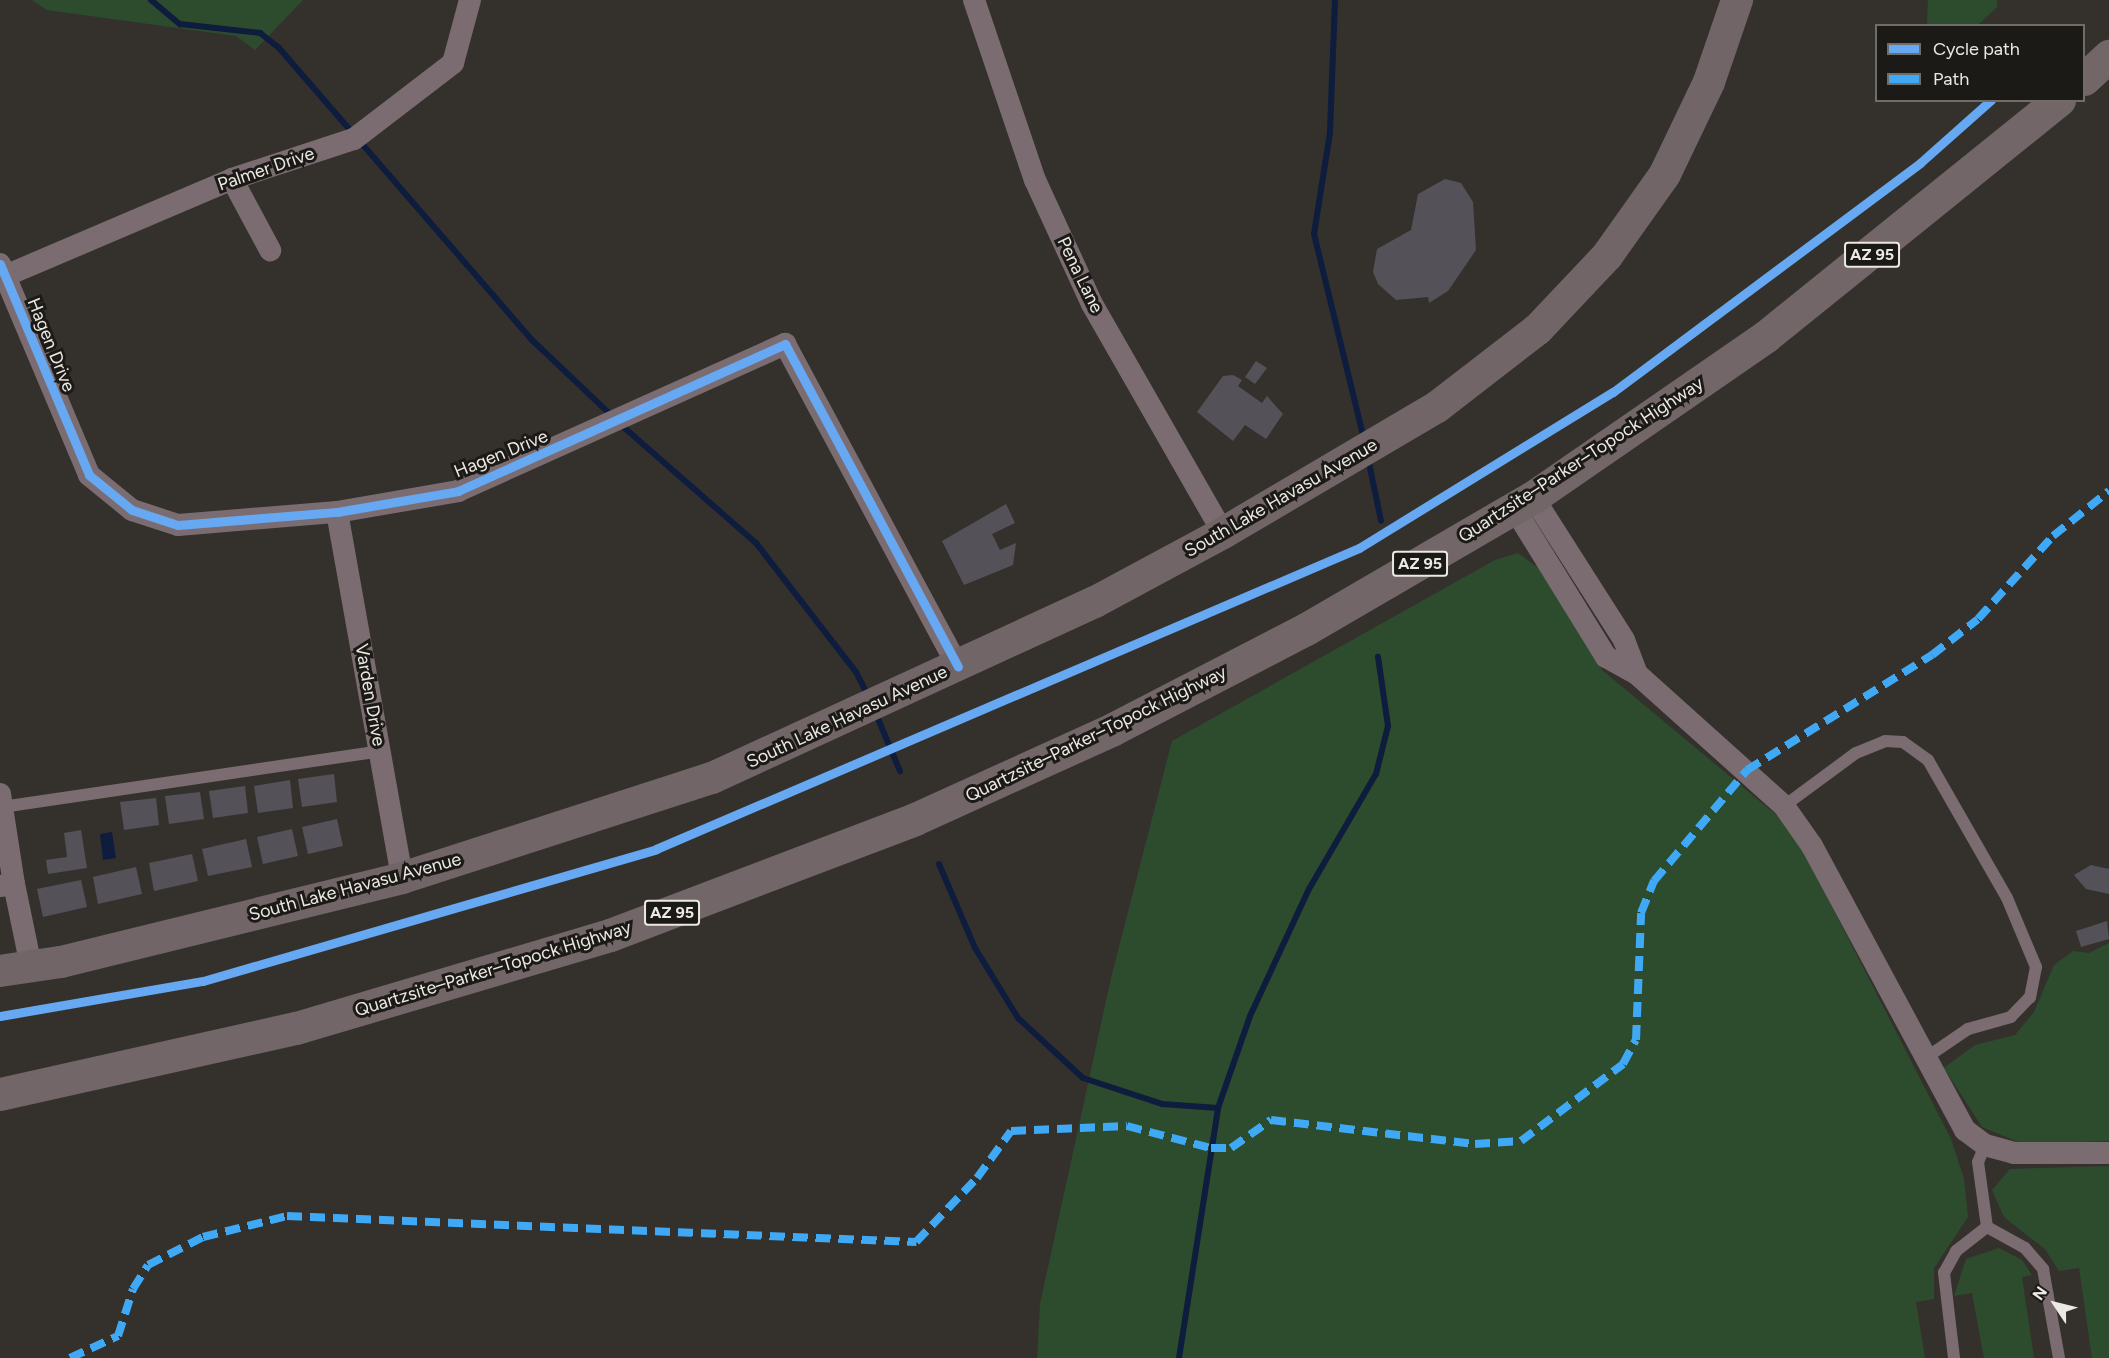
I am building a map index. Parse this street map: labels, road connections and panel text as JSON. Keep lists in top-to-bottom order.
{
  "streets": {
    "highway": ["AZ 95", "Quartzsite–Parker–Topock Highway"],
    "main road": ["South Lake Havasu Avenue"],
    "street": [
      "Palmer Drive",
      "Pena Lane",
      "Hagen Drive",
      "Varden Drive"
    ]
  },
  "crossings": [
    ["Palmer Drive", "Hagen Drive"],
    ["Pena Lane", "South Lake Havasu Avenue"],
    ["Hagen Drive", "South Lake Havasu Avenue"],
    ["Hagen Drive", "Varden Drive"],
    ["South Lake Havasu Avenue", "Varden Drive"]
  ],
  "legend": ["Cycle path", "Path"],
  "north": "top left"
}
